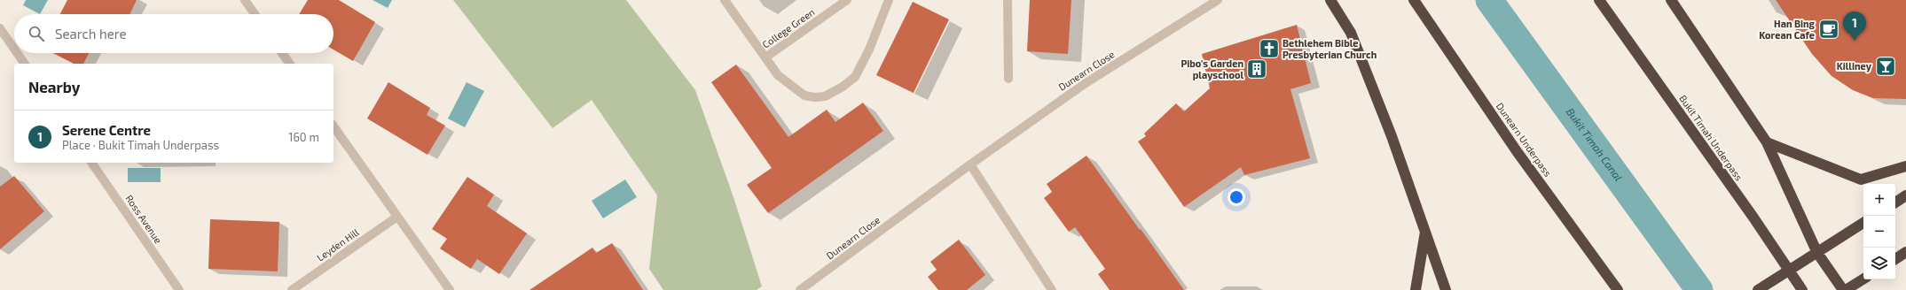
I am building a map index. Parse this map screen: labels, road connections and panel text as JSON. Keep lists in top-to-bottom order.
{
  "streets": {
    "highway": ["Bukit Timah Underpass", "Dunearn Underpass"],
    "street": [
      "College Green",
      "Dunearn Close",
      "Ross Avenue",
      "Leyden Hill"
    ]
  },
  "water": ["Bukit Timah Canal"],
  "places": {
    "cafe": ["Han Bing Korean Cafe"],
    "church": ["Bethlehem Bible Presbyterian Church"],
    "bar": ["Killiney"],
    "building": ["Pibo's Garden playschool"]
  },
  "page": {
    "pins": "1",
    "search": "Search here",
    "heading": "Nearby",
    "list": [
      {
        "mark": "1",
        "name": "Serene Centre",
        "note": "Place · Bukit Timah Underpass",
        "value": "160 m"
      }
    ],
    "map_buttons": ["+", "−"]
  }
}
